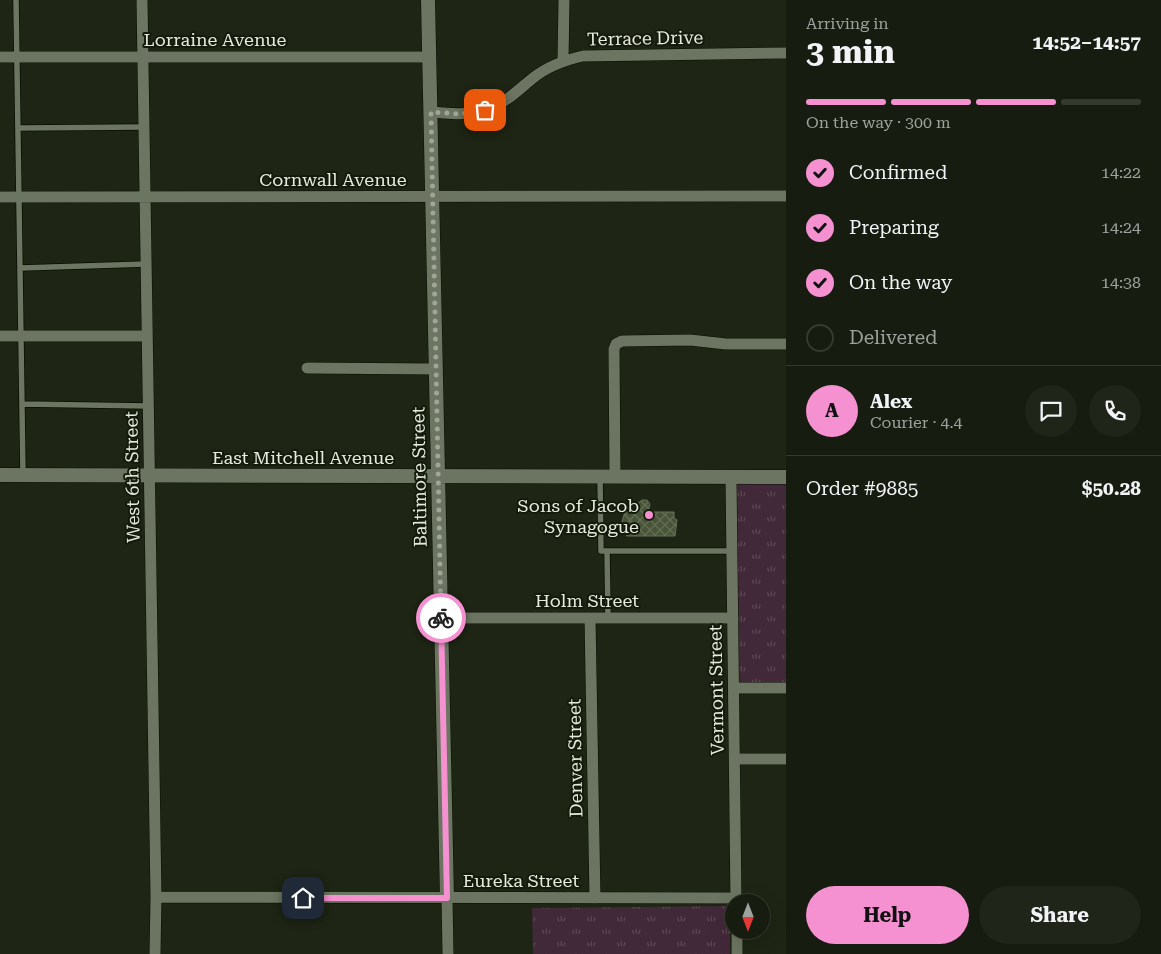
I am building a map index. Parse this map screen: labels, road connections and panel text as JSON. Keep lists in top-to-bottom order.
{
  "streets": {
    "street": [
      "Terrace Drive",
      "Lorraine Avenue",
      "Cornwall Avenue",
      "East Mitchell Avenue",
      "West 6th Street",
      "Baltimore Street",
      "Holm Street",
      "Vermont Street",
      "Denver Street",
      "Eureka Street"
    ]
  },
  "crossings": [
    ["Terrace Drive", "Baltimore Street"],
    ["Lorraine Avenue", "West 6th Street"],
    ["Lorraine Avenue", "Baltimore Street"],
    ["Cornwall Avenue", "West 6th Street"],
    ["Cornwall Avenue", "Baltimore Street"],
    ["East Mitchell Avenue", "West 6th Street"],
    ["East Mitchell Avenue", "Baltimore Street"],
    ["East Mitchell Avenue", "Vermont Street"],
    ["West 6th Street", "Eureka Street"],
    ["Baltimore Street", "Holm Street"],
    ["Baltimore Street", "Eureka Street"],
    ["Holm Street", "Vermont Street"],
    ["Holm Street", "Denver Street"],
    ["Denver Street", "Eureka Street"]
  ],
  "places": ["Sons of Jacob Synagogue"],
  "north": "bottom",
  "page": {
    "heading": ["3 min", "Arriving in", "14:52–14:57"],
    "panel": [
      "Alex",
      "Courier · 4.4",
      "Order #9885",
      "$50.28"
    ],
    "bar": "On the way · 300 m",
    "list": [
      ["Confirmed", "14:22"],
      ["Preparing", "14:24"],
      ["On the way", "14:38"],
      "Delivered"
    ],
    "round": "A",
    "buttons": ["Help", "Share"]
  }
}
